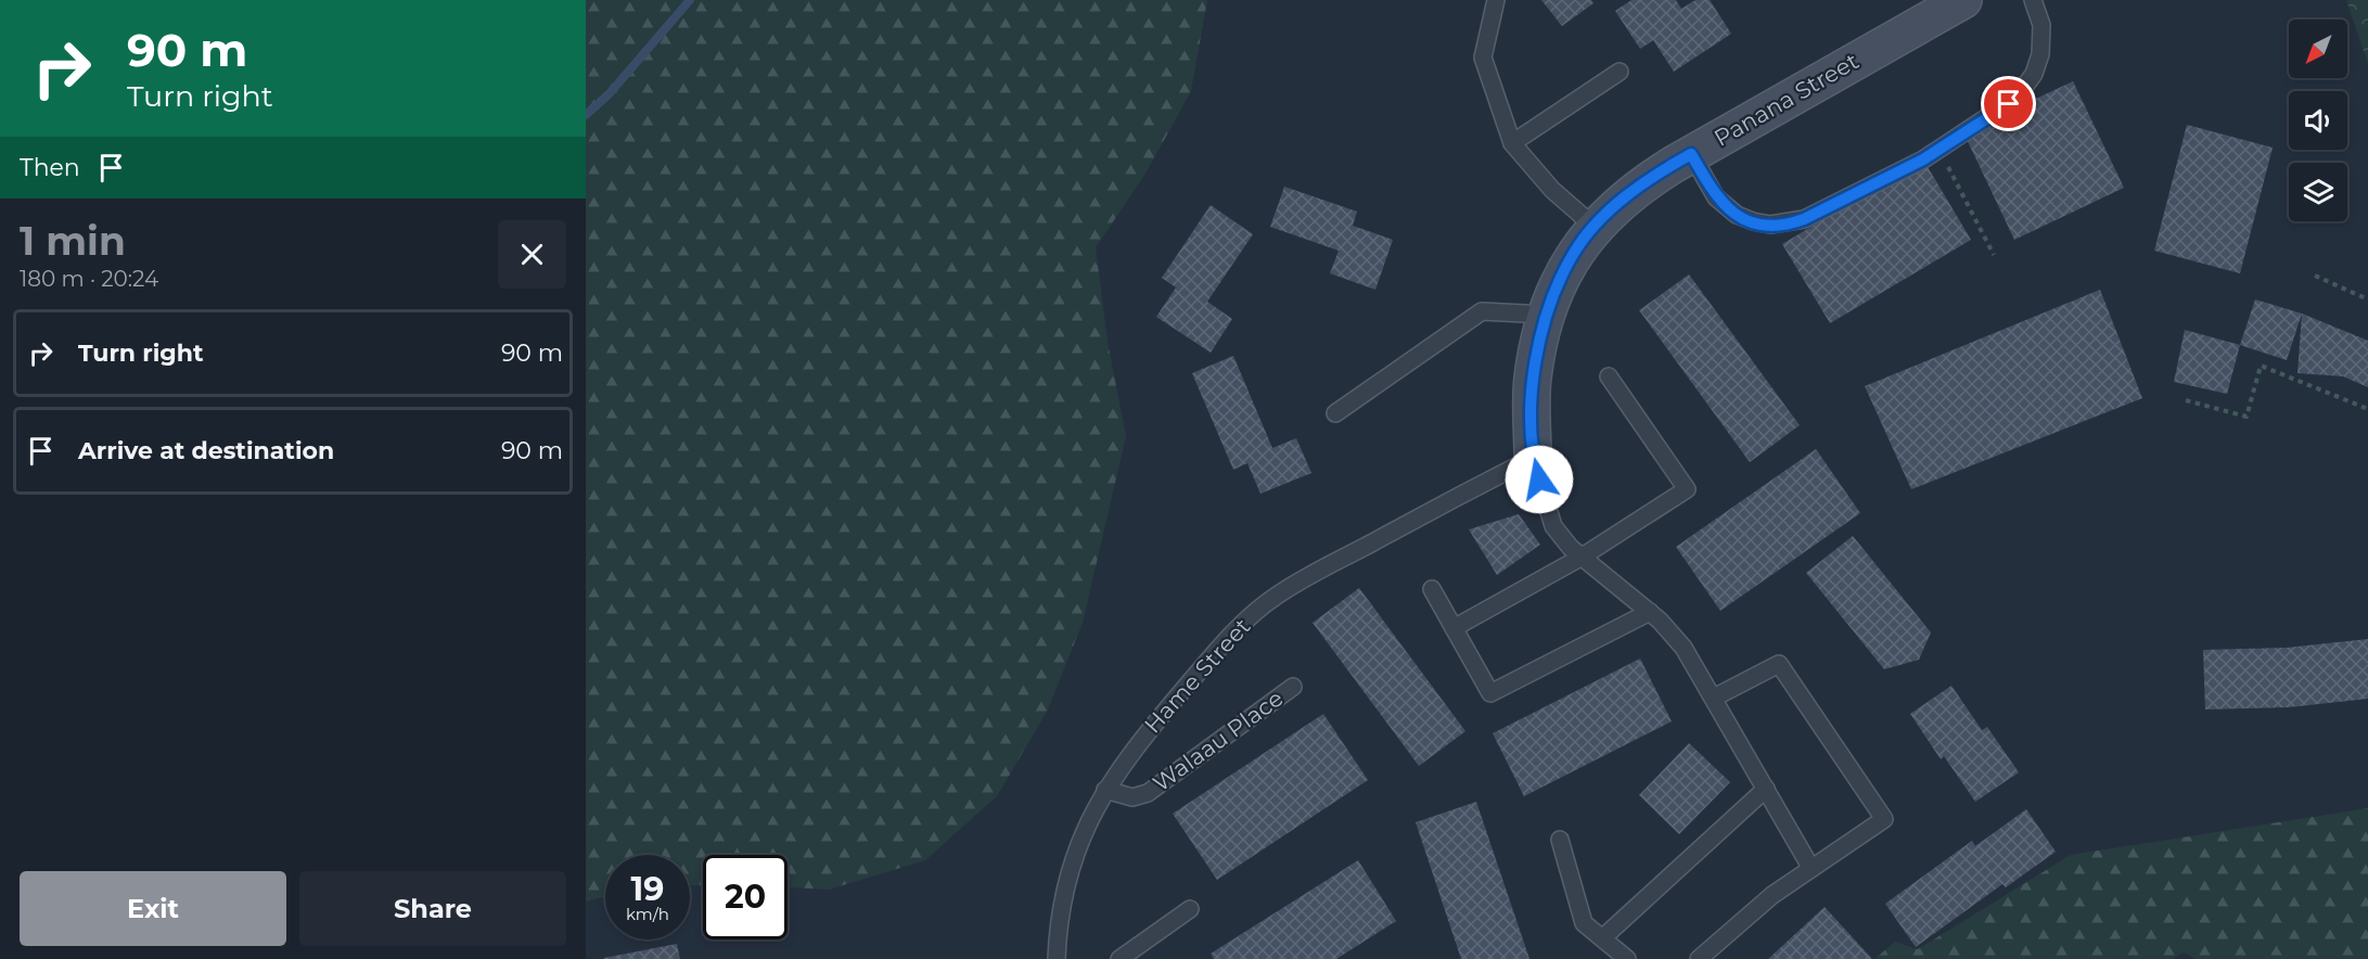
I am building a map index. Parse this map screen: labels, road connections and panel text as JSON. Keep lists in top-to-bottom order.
{
  "streets": {
    "street": ["Panana Street"],
    "lane": ["Hame Street", "Walaau Place"]
  },
  "crossings": [
    ["Panana Street", "Hame Street"],
    ["Hame Street", "Walaau Place"]
  ],
  "north": "bottom left",
  "page": {
    "turn": ["90 m", "Turn right"],
    "then": "Then",
    "heading": ["1 min", "180 m · 20:24"],
    "list": [
      {
        "name": "Turn right",
        "value": "90 m"
      },
      {
        "name": "Arrive at destination",
        "value": "90 m"
      }
    ],
    "speed": "19 km/h",
    "limit": "20",
    "buttons": ["Exit", "Share"]
  }
}
